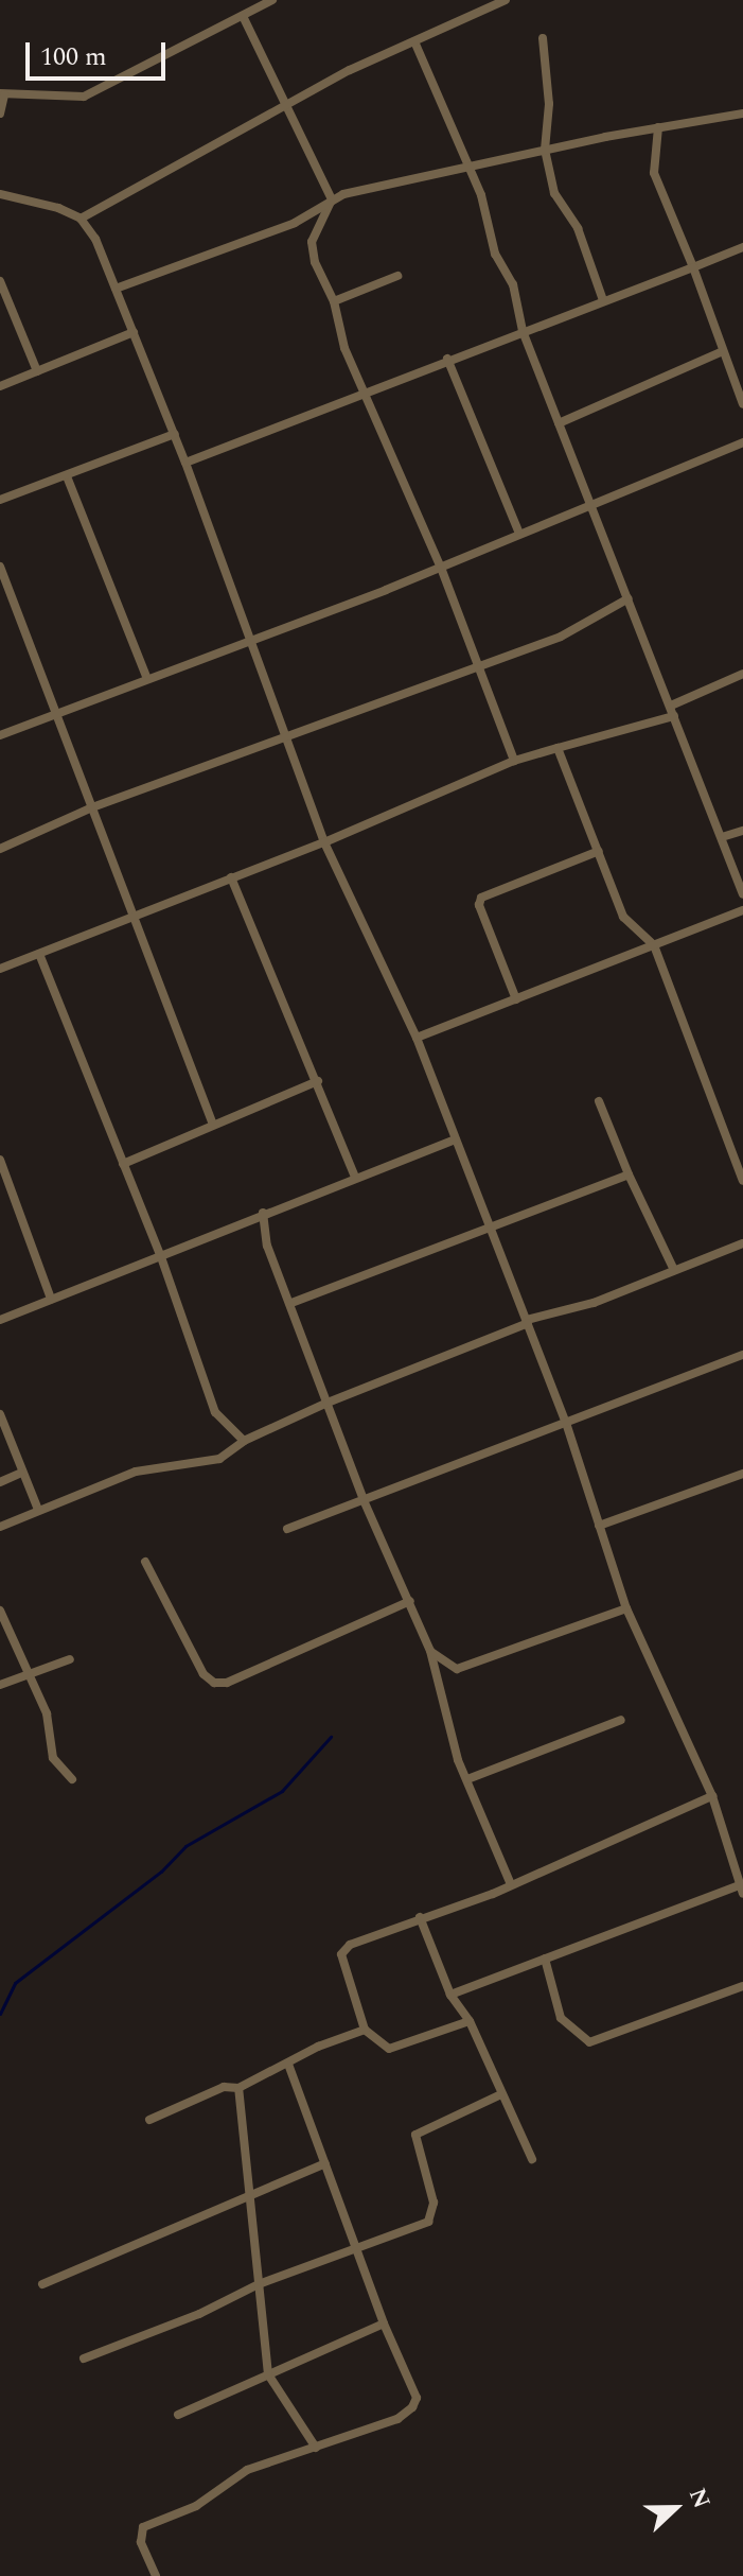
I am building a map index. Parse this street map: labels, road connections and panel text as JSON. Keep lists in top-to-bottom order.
{
  "scale_bar": "100 m",
  "north": "right"
}
